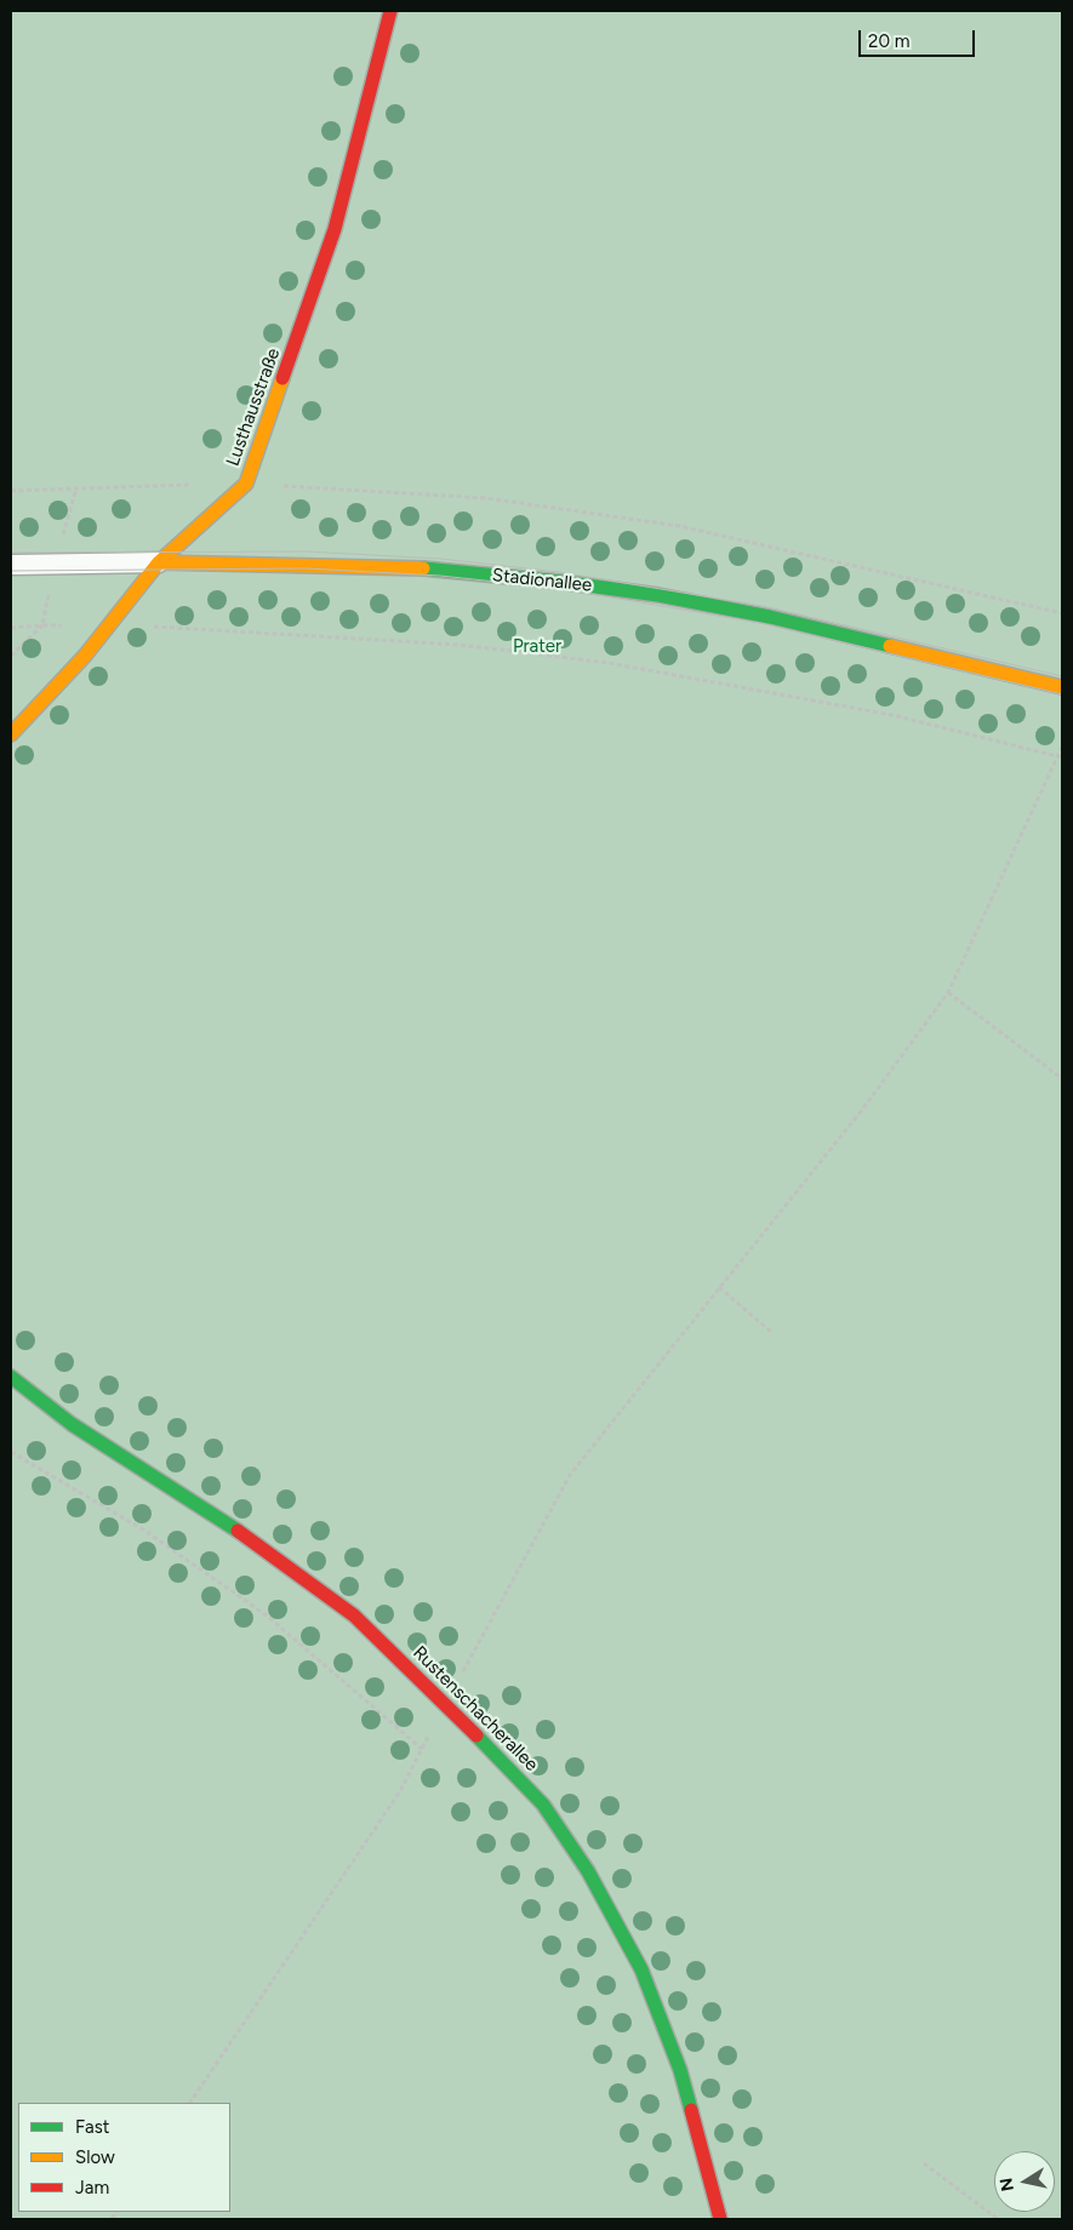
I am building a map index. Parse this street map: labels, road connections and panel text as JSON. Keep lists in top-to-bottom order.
{
  "streets": {
    "street": ["Lusthausstraße", "Stadionallee", "Rustenschacherallee"]
  },
  "crossings": [
    ["Lusthausstraße", "Stadionallee"]
  ],
  "parks": ["Prater"],
  "legend": ["Fast", "Slow", "Jam"],
  "scale_bar": "20 m",
  "north": "left"
}
